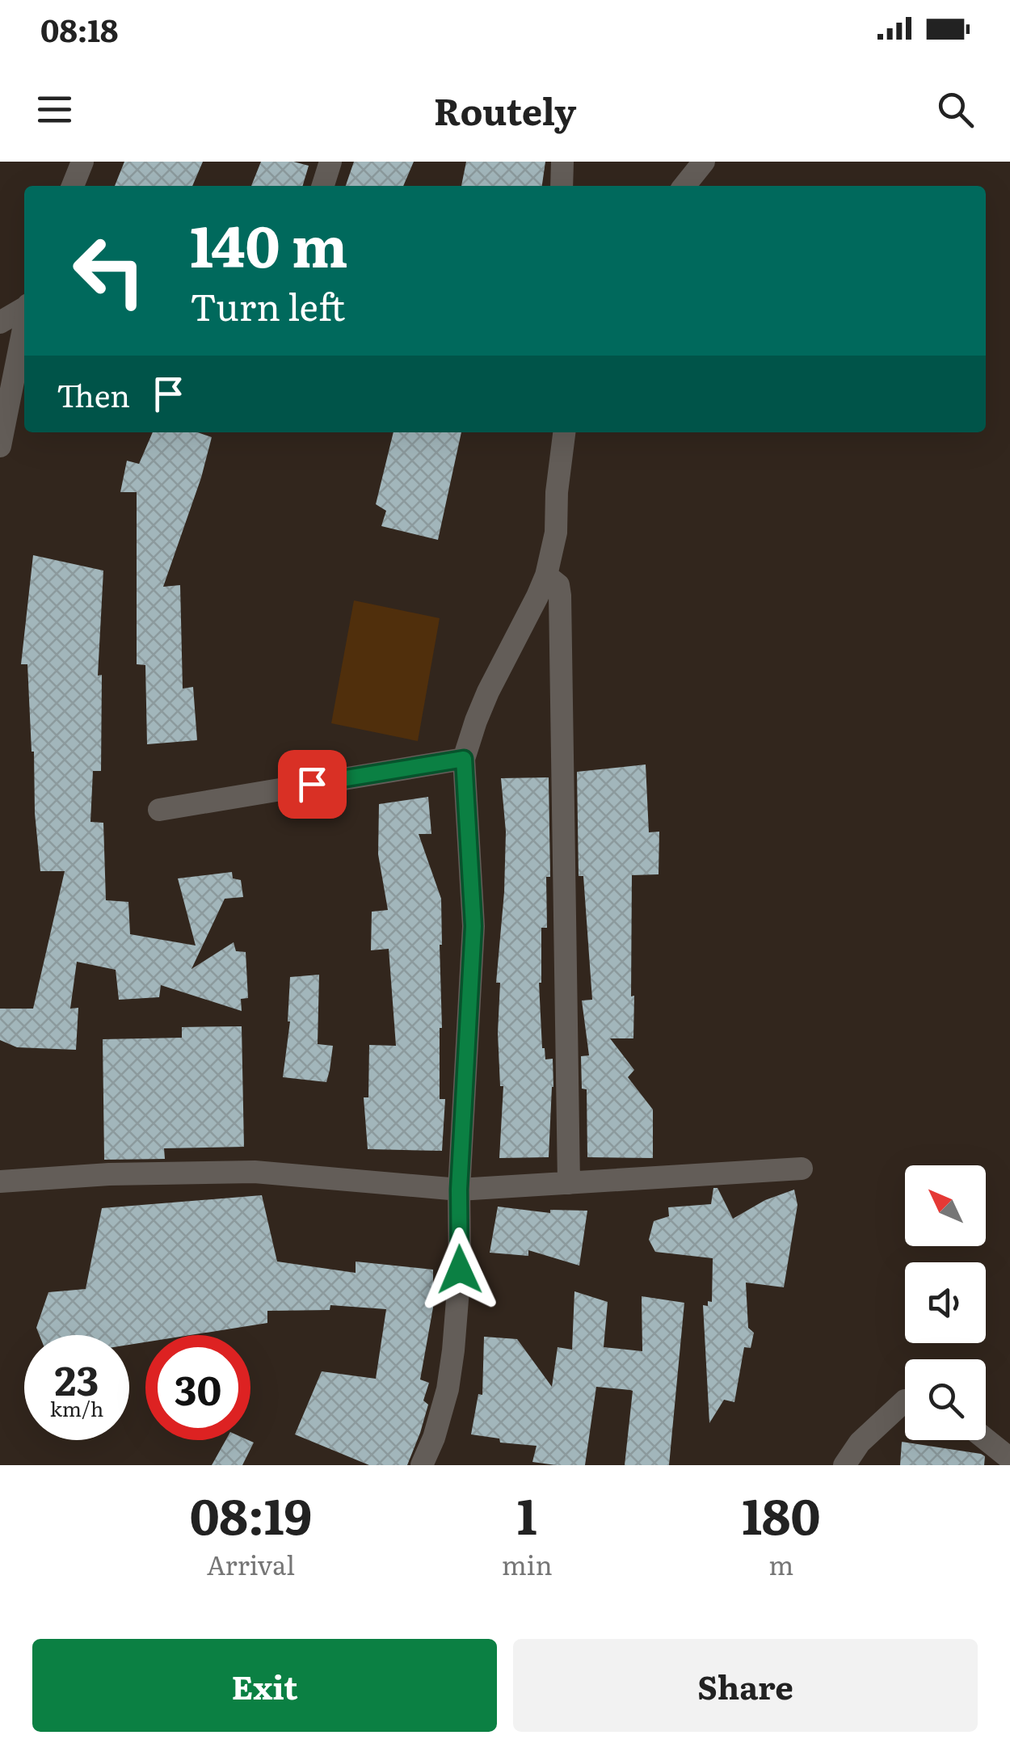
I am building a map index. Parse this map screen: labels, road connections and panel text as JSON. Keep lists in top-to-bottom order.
{
  "north": "top left",
  "page": {
    "status": "08:18",
    "header": "Routely",
    "turn": ["140 m", "Turn left"],
    "then": "Then",
    "speed": "23 km/h",
    "limit": "30",
    "eta": [
      "08:19",
      "Arrival",
      "1",
      "min",
      "180",
      "m"
    ],
    "buttons": ["Exit", "Share"]
  }
}
